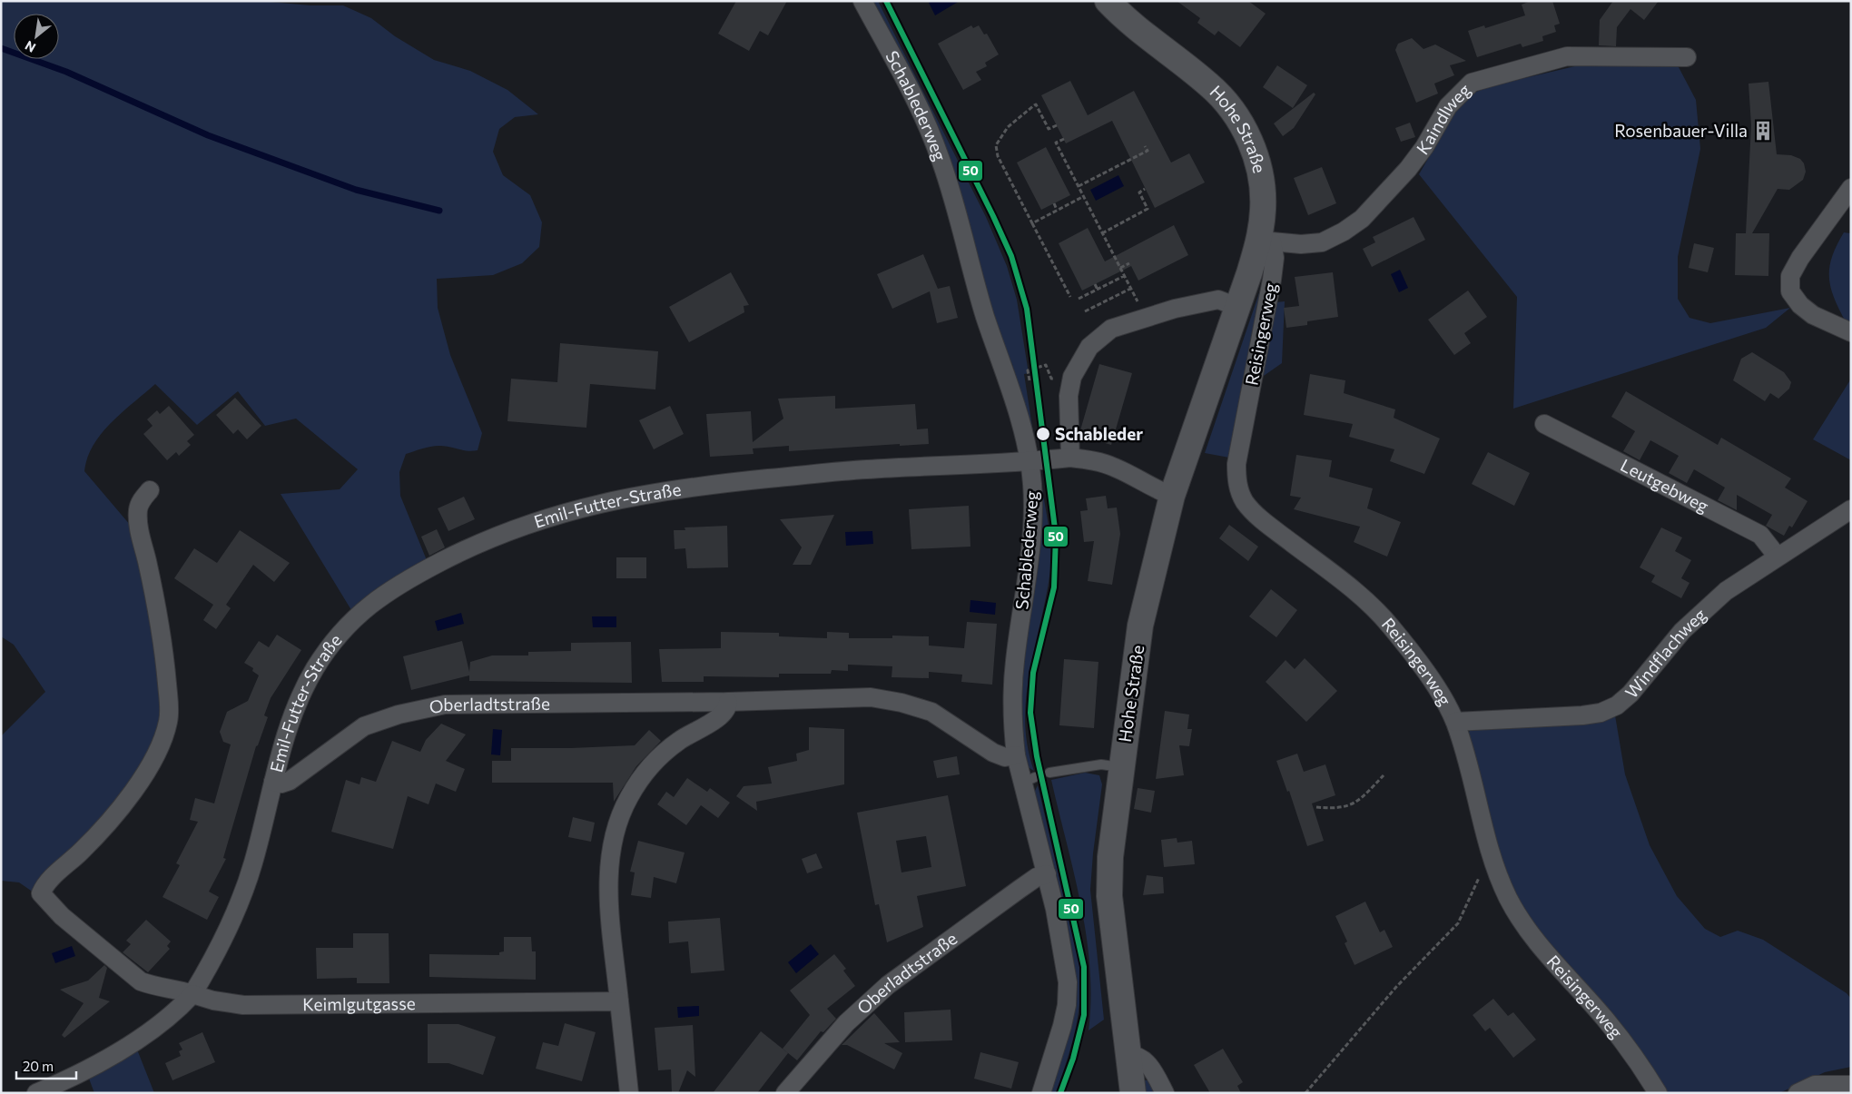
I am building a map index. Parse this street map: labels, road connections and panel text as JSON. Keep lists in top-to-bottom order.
{
  "streets": {
    "main road": ["Hohe Straße"],
    "street": [
      "Schablederweg",
      "Kaindlweg",
      "Reisingerweg",
      "Leutgebweg",
      "Emil-Futter-Straße",
      "Windflachweg",
      "Oberladtstraße",
      "Keimlgutgasse"
    ]
  },
  "crossings": [
    ["Schablederweg", "Emil-Futter-Straße"],
    ["Schablederweg", "Oberladtstraße"],
    ["Kaindlweg", "Hohe Straße"],
    ["Kaindlweg", "Reisingerweg"],
    ["Hohe Straße", "Reisingerweg"],
    ["Hohe Straße", "Emil-Futter-Straße"],
    ["Reisingerweg", "Windflachweg"],
    ["Leutgebweg", "Windflachweg"],
    ["Emil-Futter-Straße", "Oberladtstraße"],
    ["Emil-Futter-Straße", "Keimlgutgasse"]
  ],
  "places": {
    "building": ["Rosenbauer-Villa"],
    "other": ["Schableder"]
  },
  "lines": ["transit line 50"],
  "scale_bar": "20 m",
  "north": "bottom left"
}
